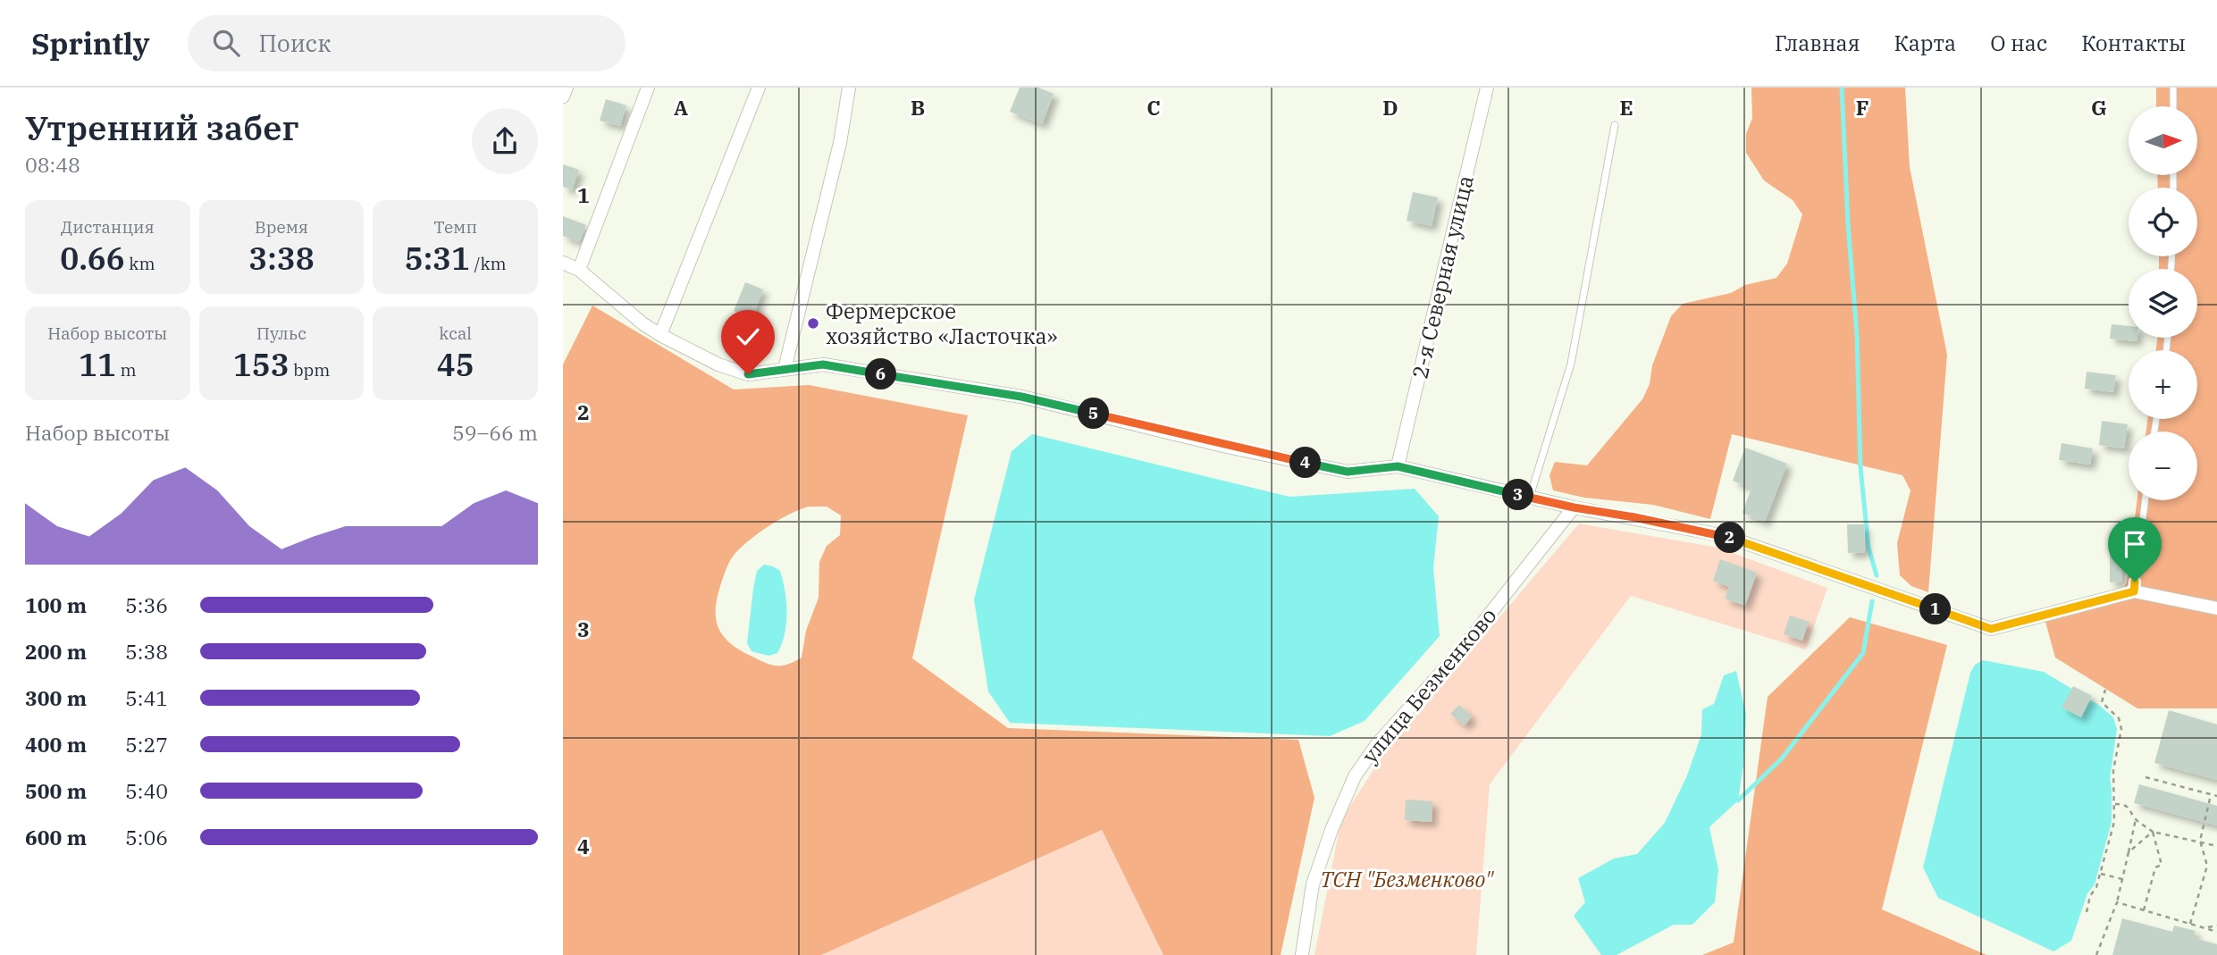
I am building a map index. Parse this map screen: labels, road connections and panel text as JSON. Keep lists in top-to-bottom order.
{
  "streets": {
    "street": ["2-я Северная улица", "улица Безменково"]
  },
  "parks": ["ТСН \"Безменково\""],
  "places": ["Фермерское хозяйство «Ласточка»"],
  "north": "right",
  "page": {
    "header": "Sprintly",
    "search": "Поиск",
    "nav": [
      "Главная",
      "Карта",
      "О нас",
      "Контакты"
    ],
    "heading": ["Утренний забег", "08:48"],
    "map_buttons": ["+", "−"],
    "stats": [
      ["Дистанция", "0.66 km"],
      ["Время", "3:38"],
      ["Темп", "5:31 /km"],
      ["Набор высоты", "11 m"],
      ["Пульс", "153 bpm"],
      ["kcal", "45"]
    ],
    "pins": [
      "6",
      "5",
      "4",
      "3",
      "2",
      "1"
    ],
    "chart": ["Набор высоты", "59–66 m"],
    "list": [
      {
        "name": "100 m",
        "note": "5:36"
      },
      {
        "name": "200 m",
        "note": "5:38"
      },
      {
        "name": "300 m",
        "note": "5:41"
      },
      {
        "name": "400 m",
        "note": "5:27"
      },
      {
        "name": "500 m",
        "note": "5:40"
      },
      {
        "name": "600 m",
        "note": "5:06"
      }
    ]
  },
  "grid": {
    "columns": [
      "A",
      "B",
      "C",
      "D",
      "E",
      "F",
      "G"
    ],
    "rows": [
      "1",
      "2",
      "3",
      "4"
    ]
  }
}
